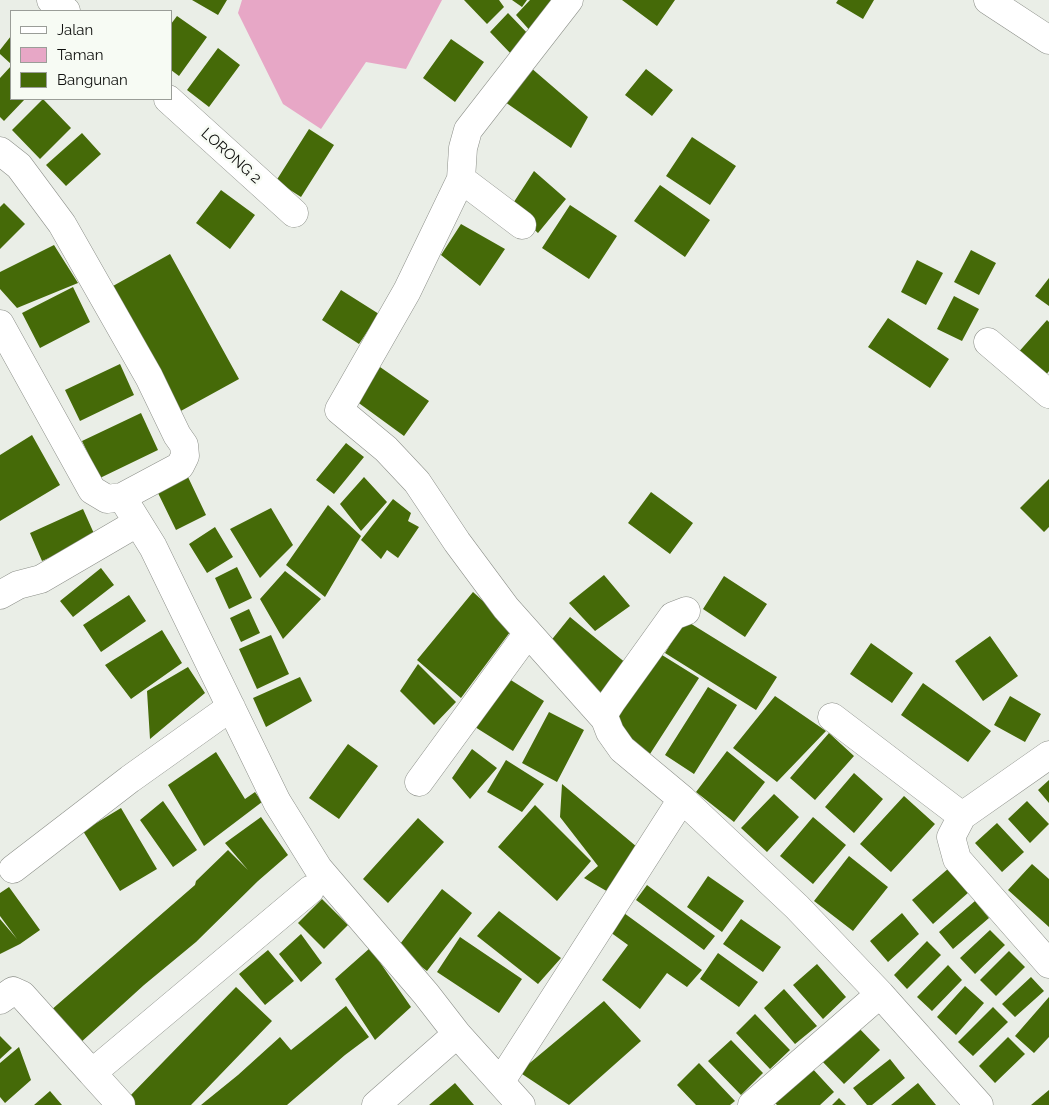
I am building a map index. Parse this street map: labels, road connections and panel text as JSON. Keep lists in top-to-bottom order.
{
  "streets": {
    "street": ["LORONG 2"]
  },
  "legend": ["Jalan", "Taman", "Bangunan"]
}
